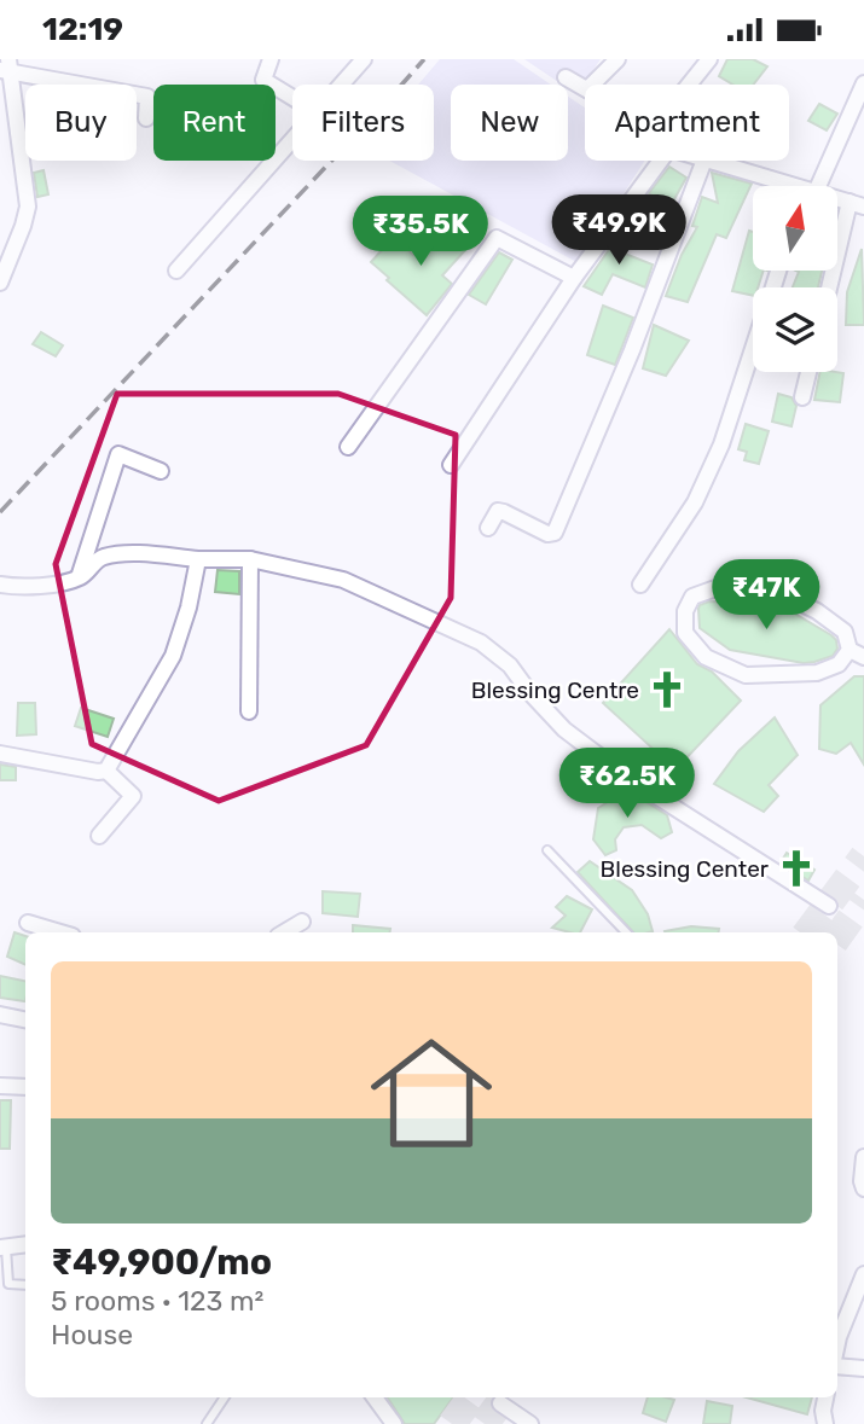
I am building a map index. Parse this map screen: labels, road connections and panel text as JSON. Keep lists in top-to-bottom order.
{
  "places": {
    "church": ["Blessing Centre", "Blessing Center"]
  },
  "north": "top",
  "page": {
    "status": "12:19",
    "chip": [
      "Buy",
      "Rent",
      "Filters",
      "New",
      "Apartment"
    ],
    "price": [
      "₹49.9K",
      "₹35.5K",
      "₹47K",
      "₹62.5K"
    ],
    "list": [
      {
        "name": "₹49,900/mo",
        "note": "5 rooms · 123 m² · House"
      }
    ]
  }
}
